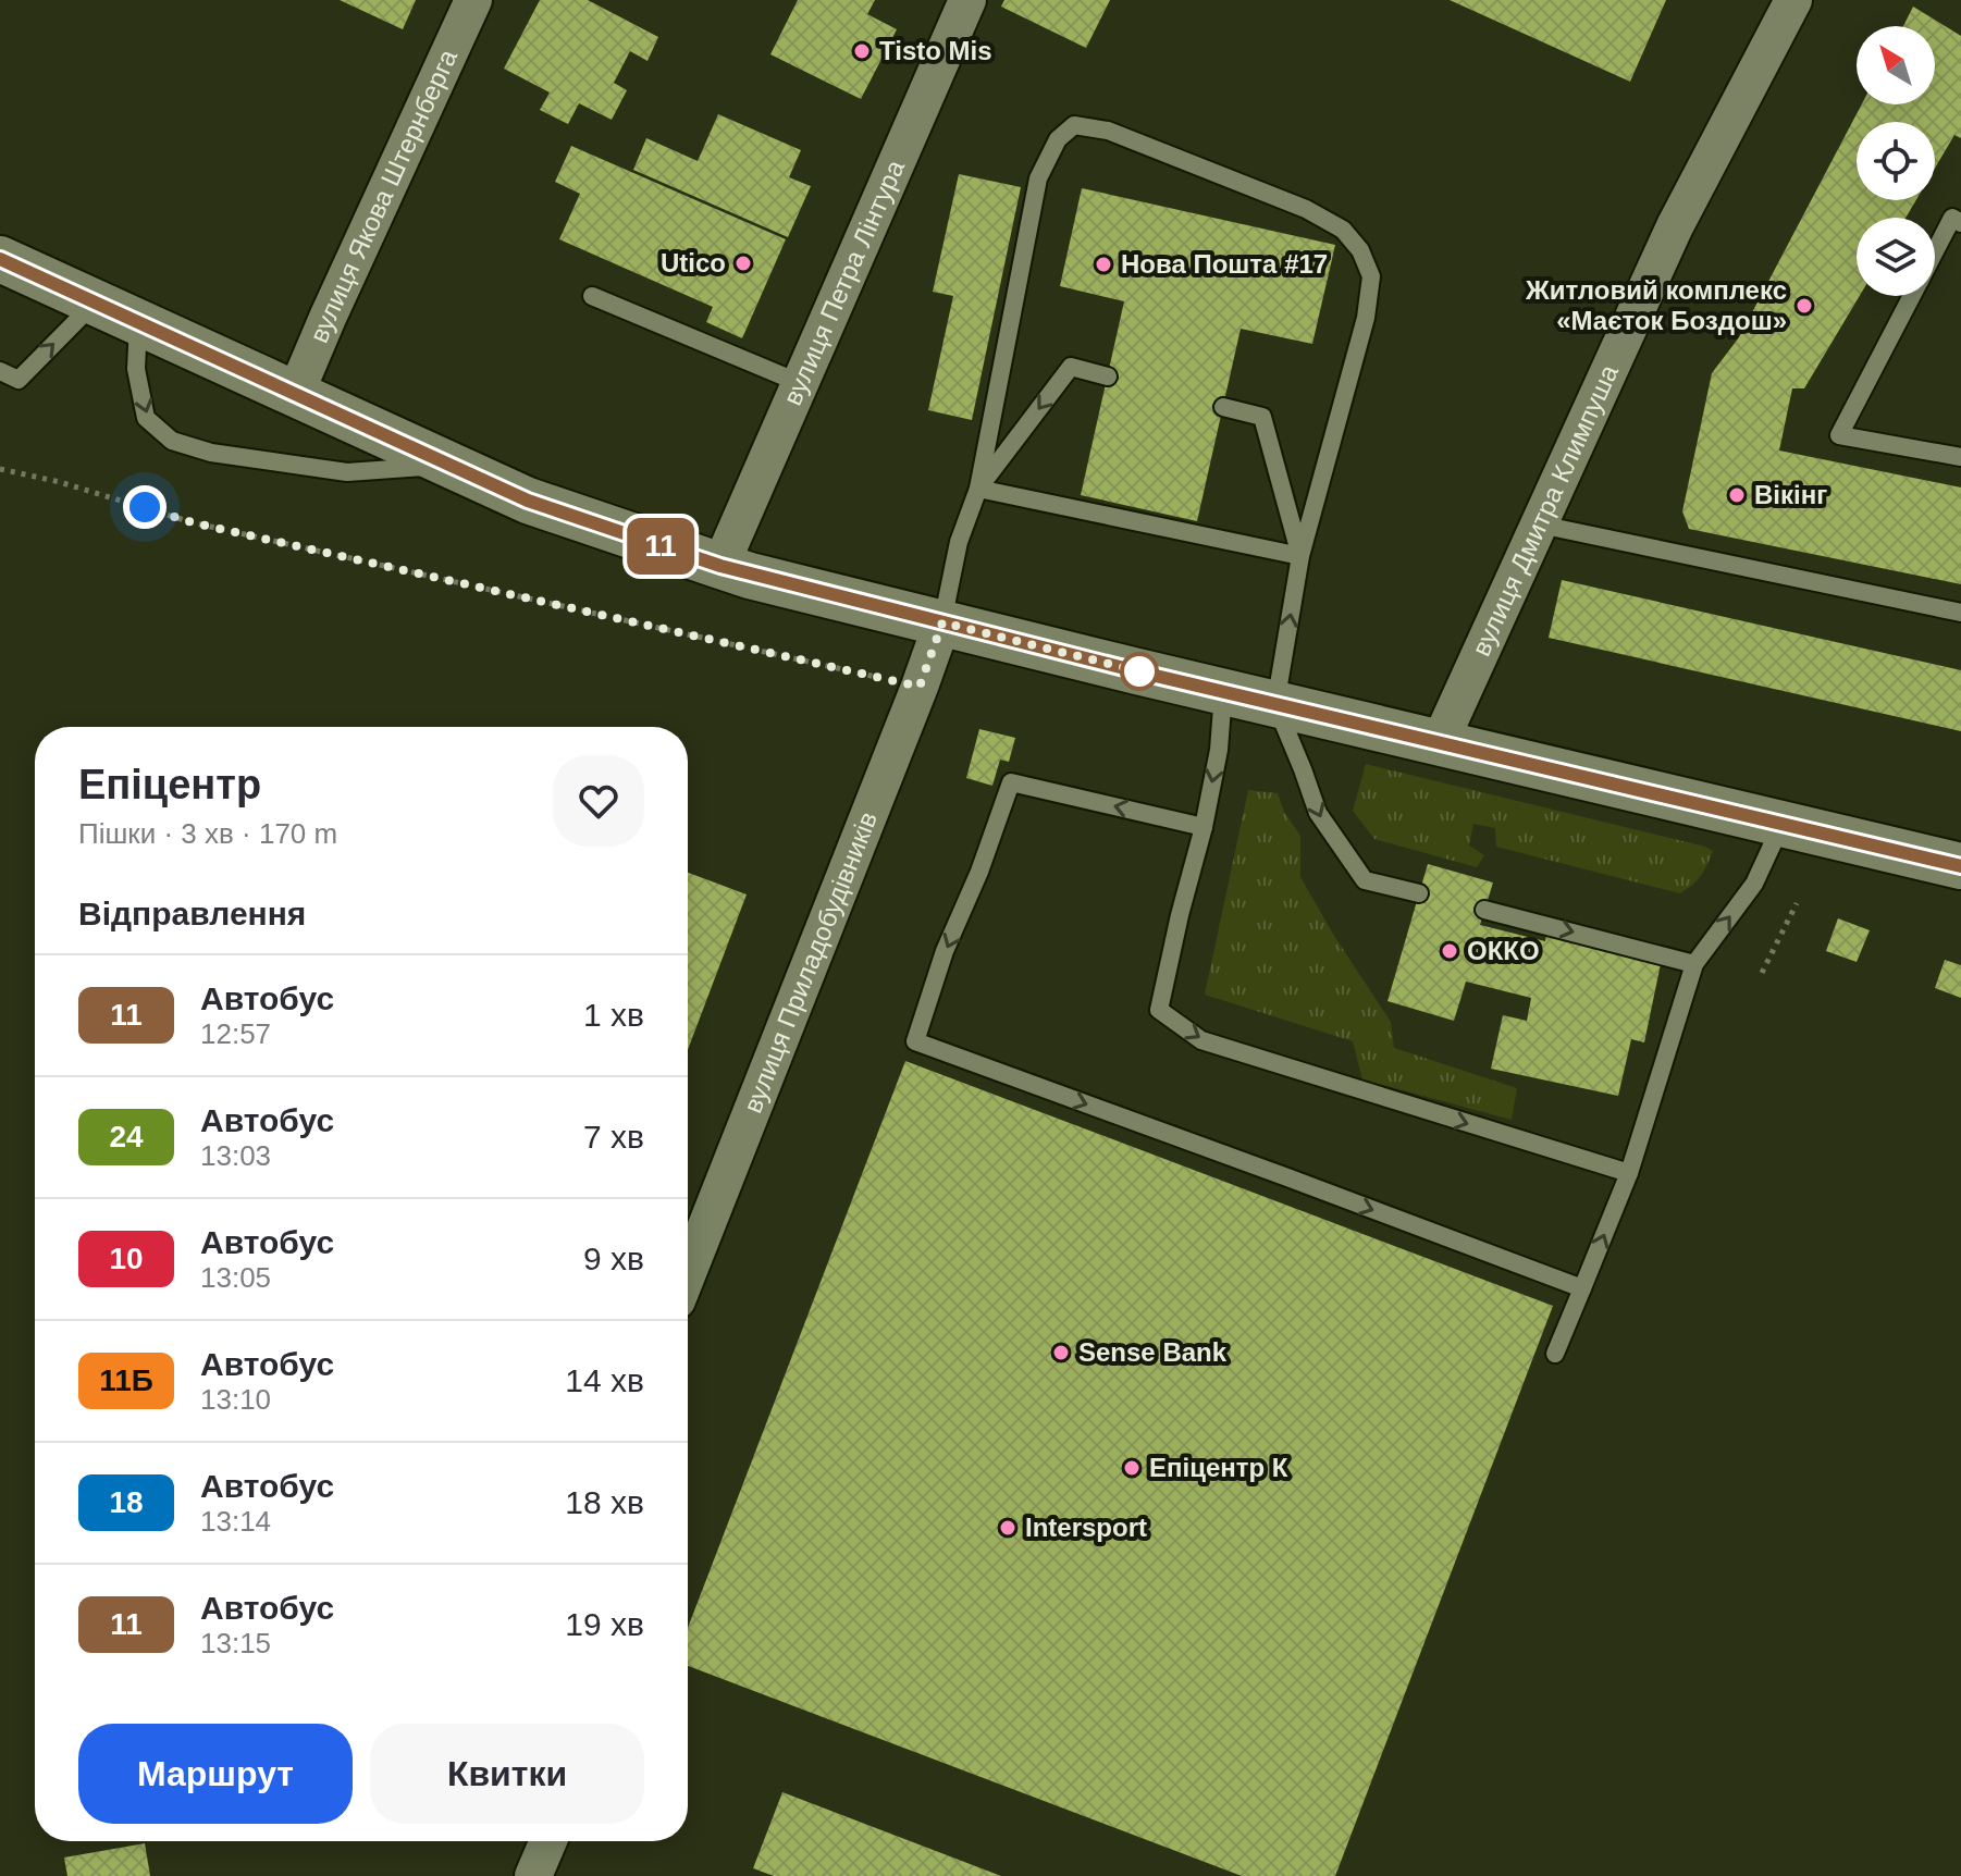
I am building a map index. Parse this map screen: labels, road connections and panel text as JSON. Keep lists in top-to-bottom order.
{
  "streets": {
    "street": [
      "вулиця Якова Штернберга",
      "вулиця Петра Лінтура",
      "вулиця Дмитра Климпуша",
      "вулиця Приладобудівників"
    ]
  },
  "places": [
    "Tisto Mis",
    "Utico",
    "Нова Пошта #17",
    "Житловий комплекс «Маєток Боздош»",
    "Вікінг",
    "ОККО",
    "Sense Bank",
    "Епіцентр К",
    "Intersport"
  ],
  "lines": ["bus line 11"],
  "north": "top left",
  "page": {
    "on_map": "11",
    "heading": [
      ["Епіцентр", "Пішки · 3 хв · 170 m"],
      "Відправлення"
    ],
    "list": [
      {
        "mark": "11",
        "name": "Автобус",
        "note": "12:57",
        "value": "1 хв"
      },
      {
        "mark": "24",
        "name": "Автобус",
        "note": "13:03",
        "value": "7 хв"
      },
      {
        "mark": "10",
        "name": "Автобус",
        "note": "13:05",
        "value": "9 хв"
      },
      {
        "mark": "11Б",
        "name": "Автобус",
        "note": "13:10",
        "value": "14 хв"
      },
      {
        "mark": "18",
        "name": "Автобус",
        "note": "13:14",
        "value": "18 хв"
      },
      {
        "mark": "11",
        "name": "Автобус",
        "note": "13:15",
        "value": "19 хв"
      }
    ],
    "buttons": ["Маршрут", "Квитки"]
  }
}
